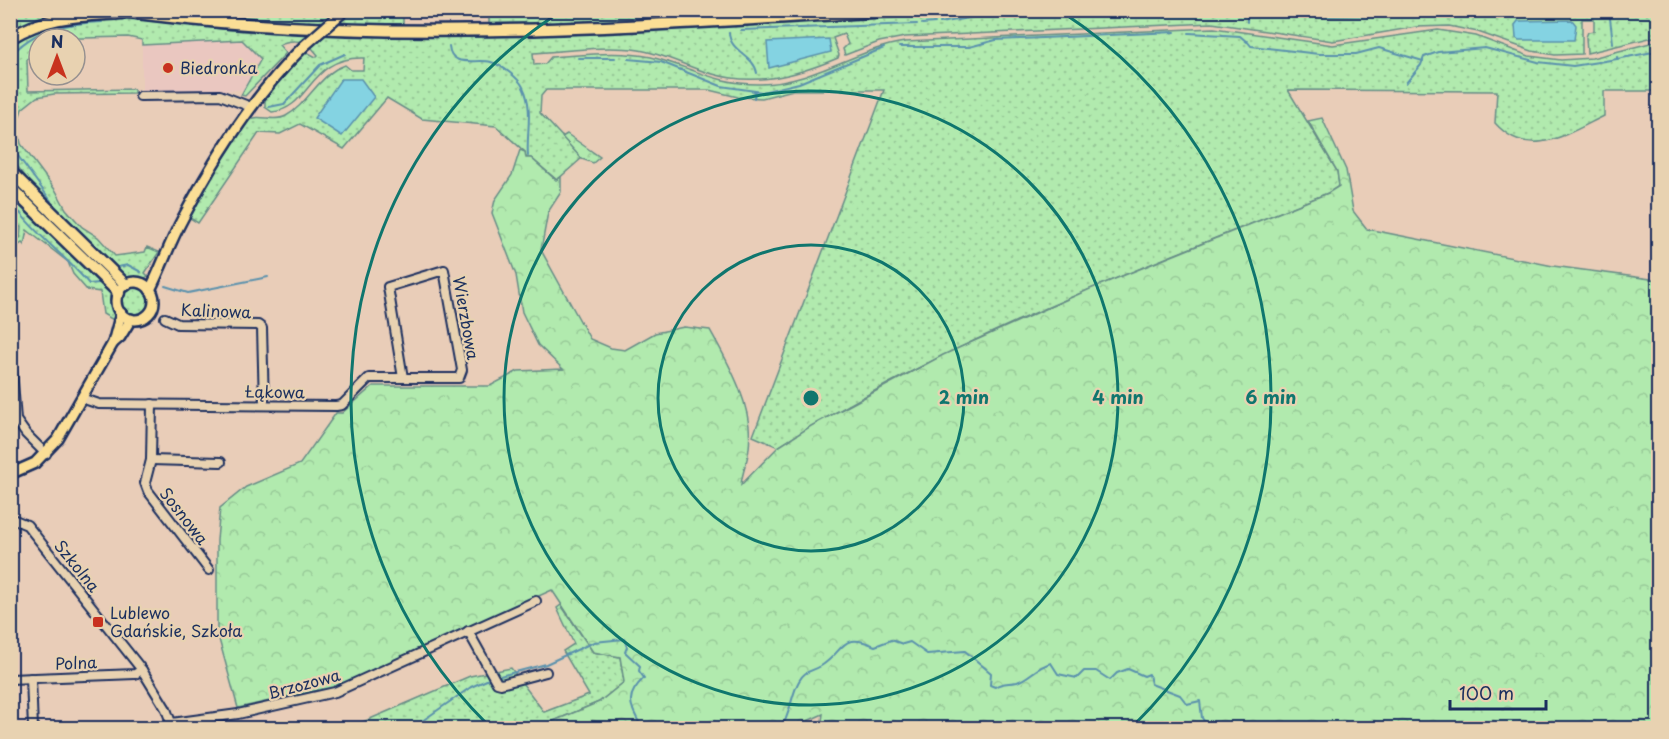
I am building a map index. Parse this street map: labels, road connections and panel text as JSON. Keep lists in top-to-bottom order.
{
  "streets": {
    "street": [
      "Kalinowa",
      "Wierzbowa",
      "Łąkowa",
      "Sosnowa",
      "Szkolna",
      "Polna",
      "Brzozowa"
    ]
  },
  "crossings": [
    ["Kalinowa", "Łąkowa"],
    ["Wierzbowa", "Łąkowa"],
    ["Łąkowa", "Sosnowa"],
    ["Szkolna", "Polna"],
    ["Szkolna", "Brzozowa"]
  ],
  "places": {
    "other": ["Biedronka"],
    "transit": ["Lublewo Gdańskie, Szkoła"]
  },
  "scale_bar": "100 m",
  "north": "top",
  "rings": ["2 min", "4 min", "6 min"]
}
